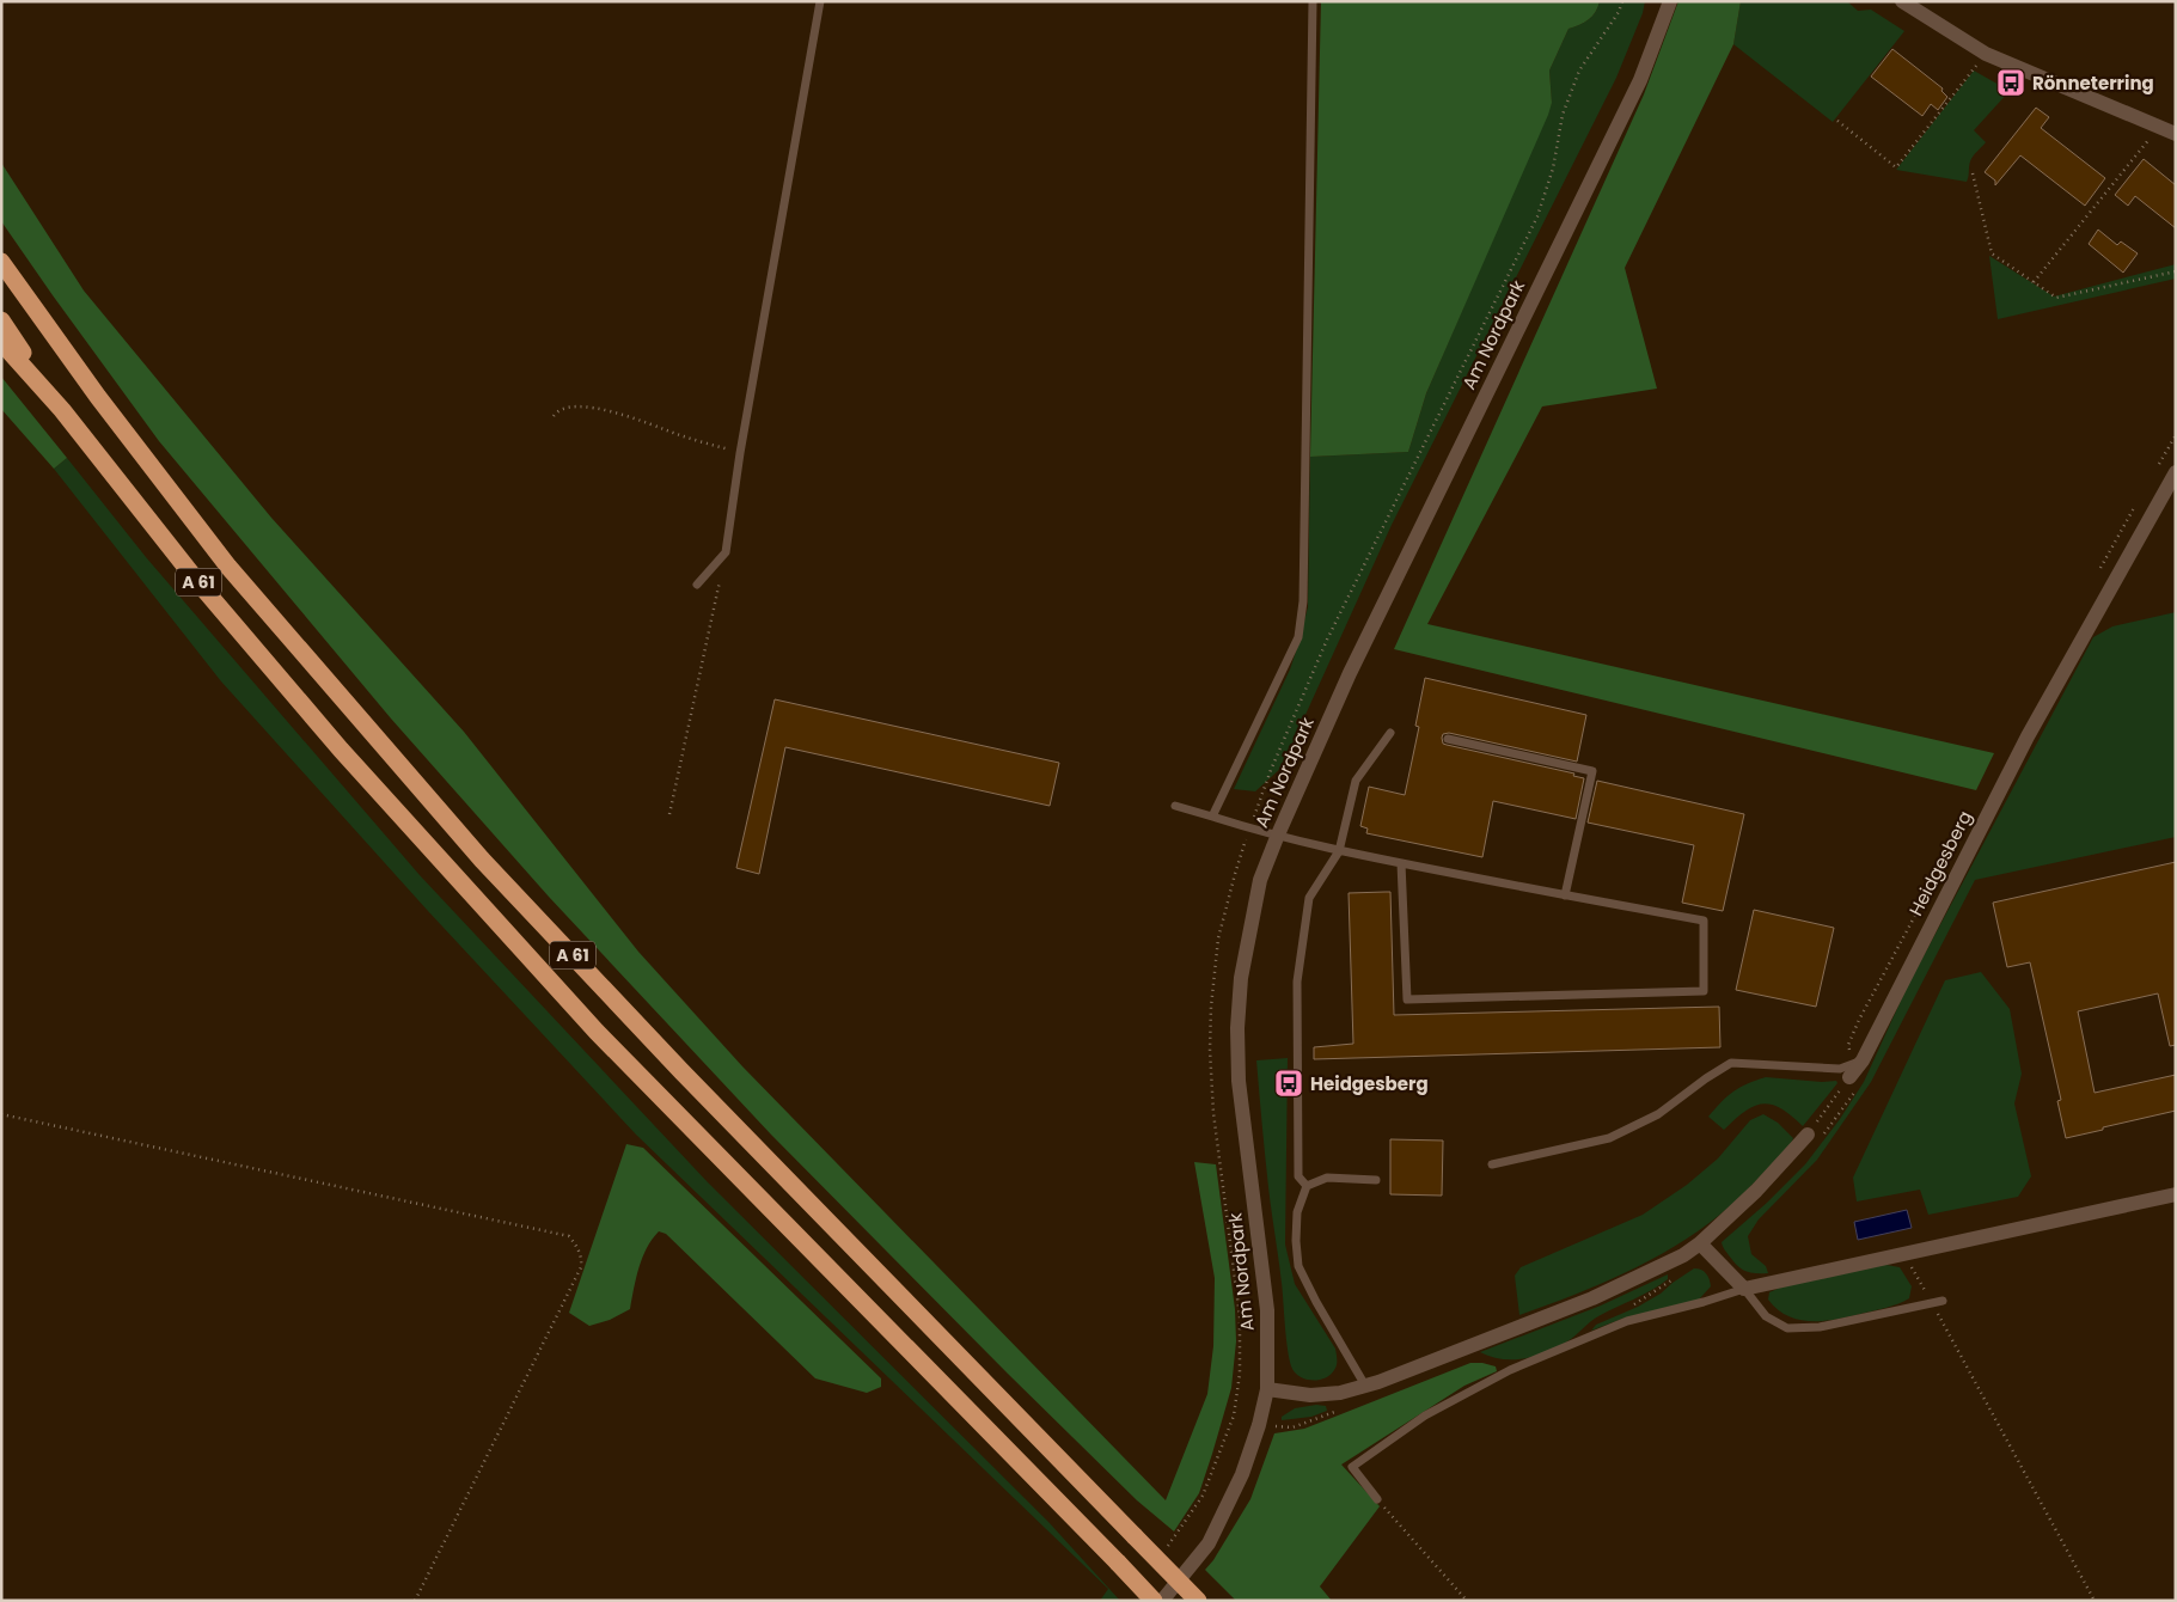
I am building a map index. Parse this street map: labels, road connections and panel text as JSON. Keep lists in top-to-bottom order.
{
  "streets": {
    "highway": ["A 61"],
    "street": ["Am Nordpark", "Heidgesberg"]
  },
  "places": {
    "bus stop": ["Rönneterring", "Heidgesberg"]
  }
}
